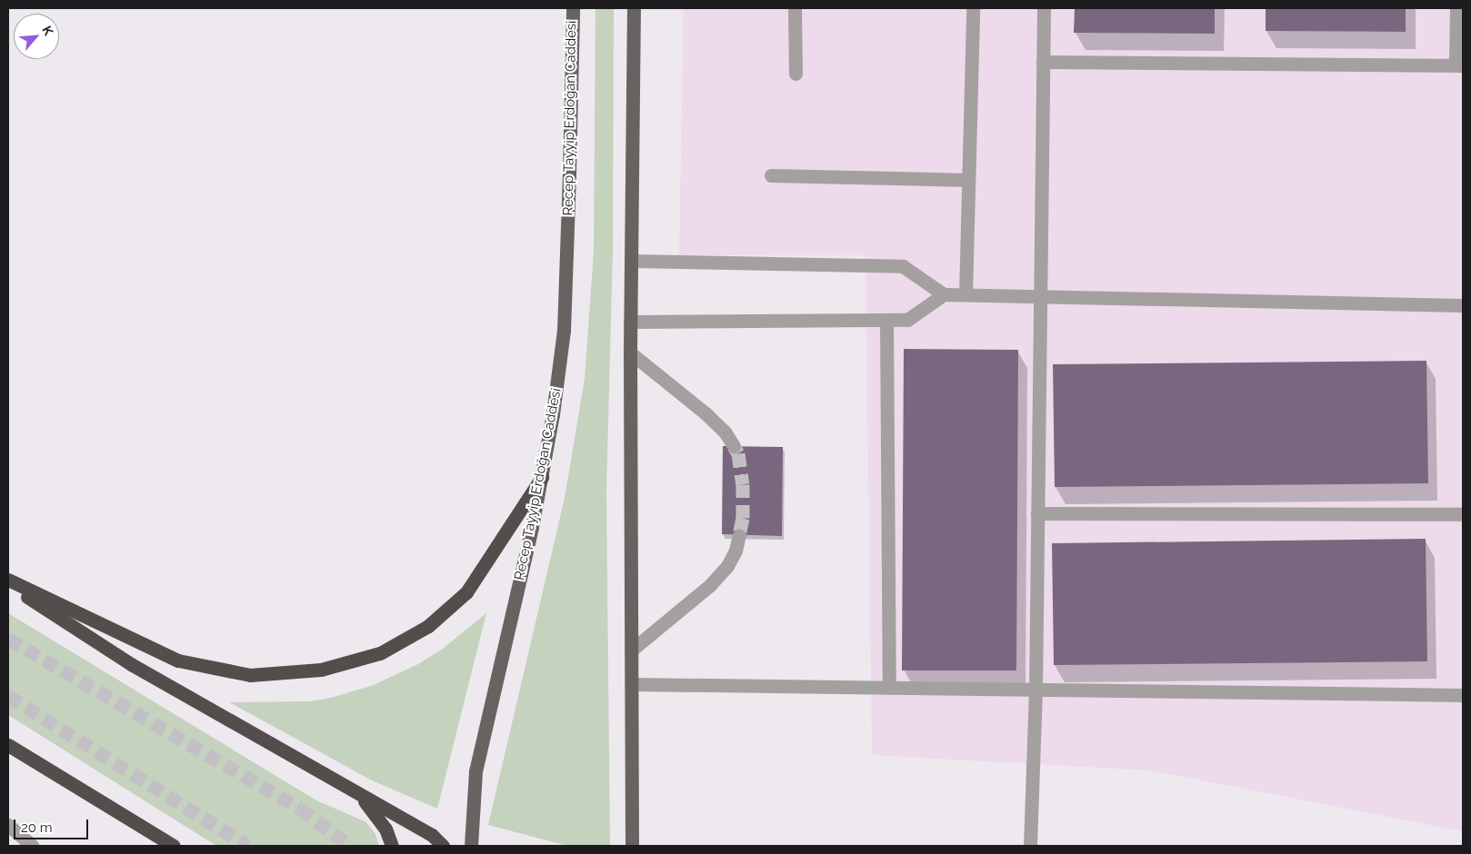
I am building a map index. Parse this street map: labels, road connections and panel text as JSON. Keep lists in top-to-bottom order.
{
  "streets": {
    "main road": ["Recep Tayyip Erdoğan Caddesi"]
  },
  "scale_bar": "20 m",
  "north": "top right"
}
